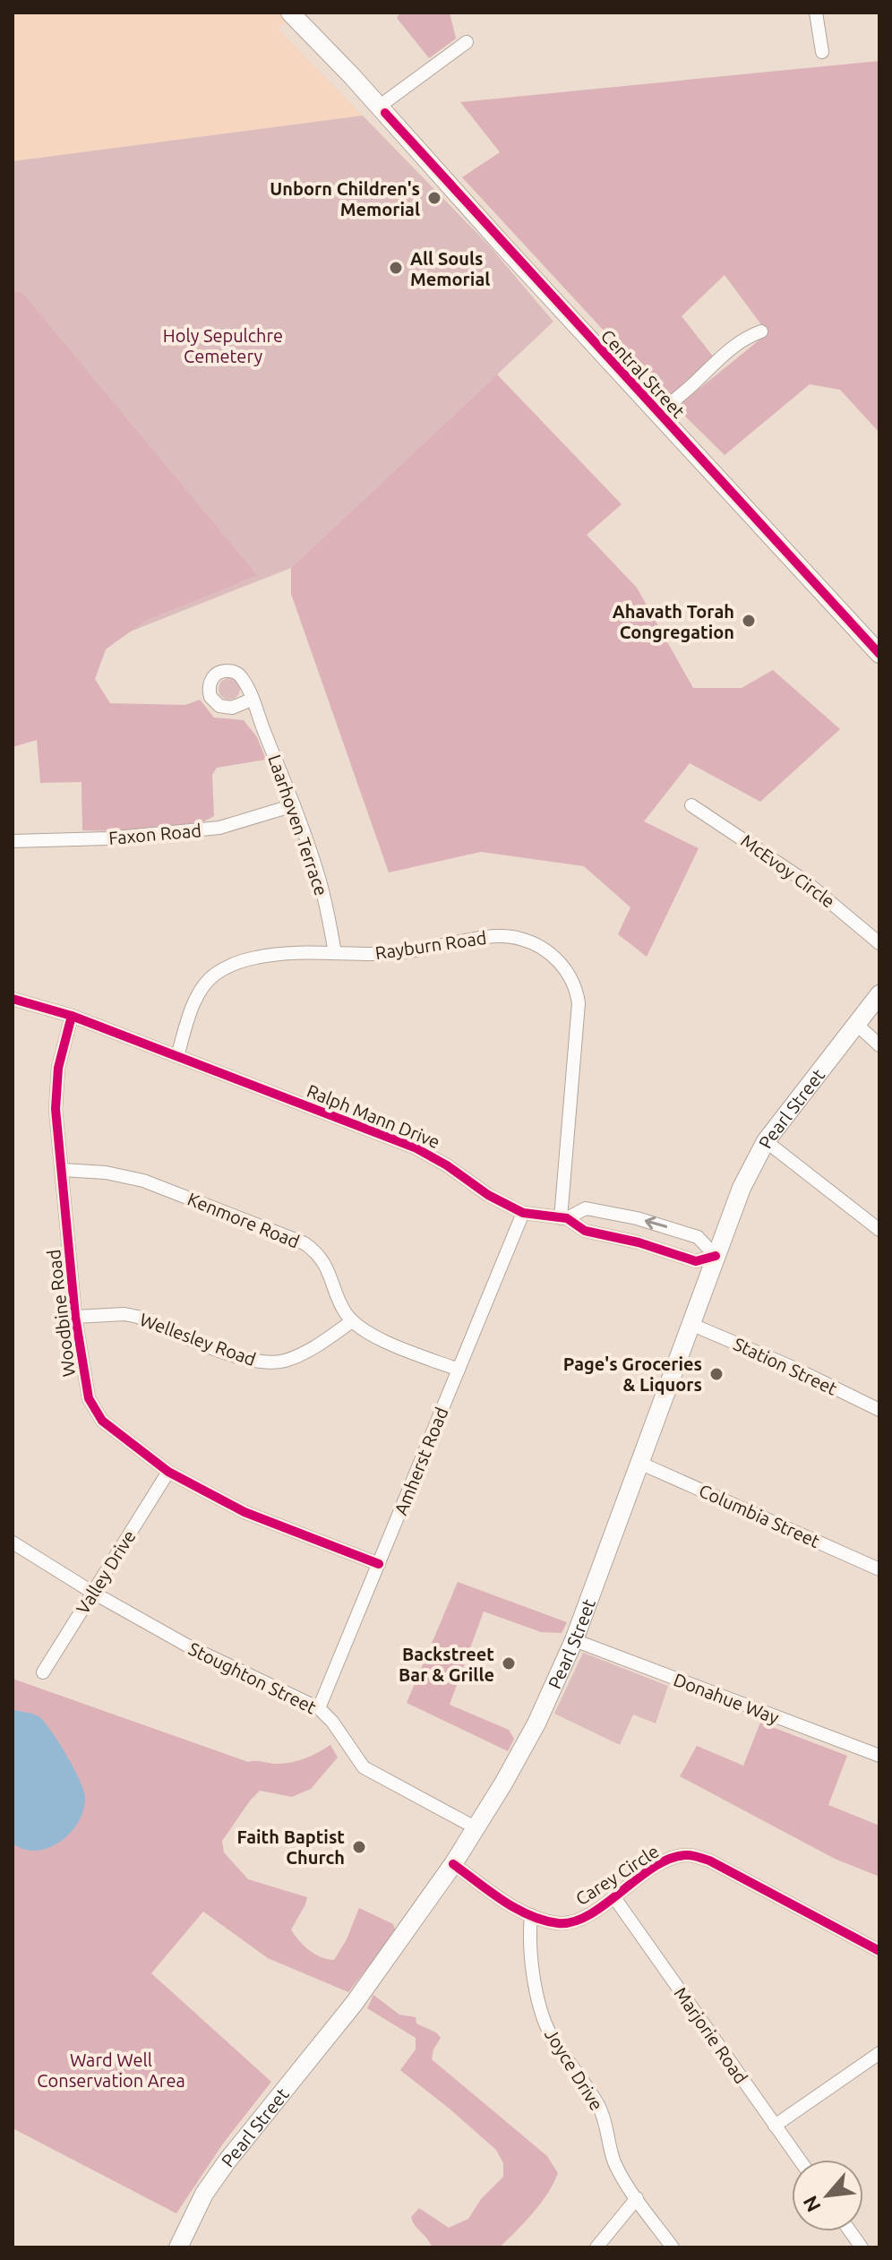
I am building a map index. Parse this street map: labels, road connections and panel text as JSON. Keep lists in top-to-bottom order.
{
  "streets": {
    "main road": ["Central Street", "Pearl Street"],
    "street": [
      "Laarhoven Terrace",
      "Faxon Road",
      "McEvoy Circle",
      "Rayburn Road",
      "Ralph Mann Drive",
      "Kenmore Road",
      "Woodbine Road",
      "Wellesley Road",
      "Station Street",
      "Amherst Road",
      "Columbia Street",
      "Valley Drive",
      "Stoughton Street",
      "Donahue Way",
      "Carey Circle",
      "Marjorie Road",
      "Joyce Drive"
    ]
  },
  "crossings": [
    ["Laarhoven Terrace", "Faxon Road"],
    ["Laarhoven Terrace", "Rayburn Road"],
    ["Rayburn Road", "Ralph Mann Drive"],
    ["Pearl Street", "Ralph Mann Drive"],
    ["Pearl Street", "Station Street"],
    ["Pearl Street", "Columbia Street"],
    ["Pearl Street", "Stoughton Street"],
    ["Pearl Street", "Donahue Way"],
    ["Pearl Street", "Carey Circle"],
    ["Ralph Mann Drive", "Woodbine Road"],
    ["Ralph Mann Drive", "Amherst Road"],
    ["Kenmore Road", "Woodbine Road"],
    ["Kenmore Road", "Wellesley Road"],
    ["Woodbine Road", "Wellesley Road"],
    ["Woodbine Road", "Amherst Road"],
    ["Woodbine Road", "Valley Drive"],
    ["Amherst Road", "Stoughton Street"],
    ["Valley Drive", "Stoughton Street"],
    ["Carey Circle", "Marjorie Road"],
    ["Carey Circle", "Joyce Drive"]
  ],
  "parks": ["Holy Sepulchre Cemetery", "Ward Well Conservation Area"],
  "places": [
    "Unborn Children's Memorial",
    "All Souls Memorial",
    "Ahavath Torah Congregation",
    "Page's Groceries & Liquors",
    "Backstreet Bar & Grille",
    "Faith Baptist Church"
  ],
  "north": "bottom left"
}
